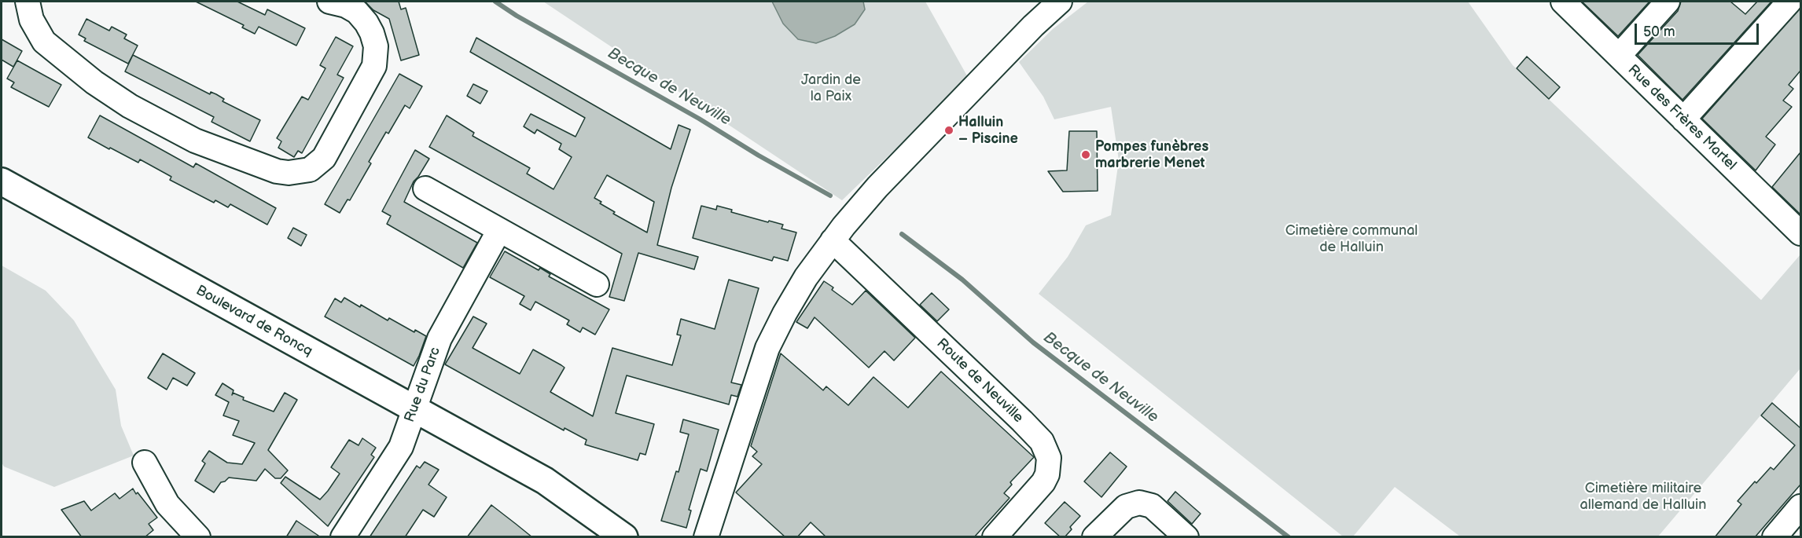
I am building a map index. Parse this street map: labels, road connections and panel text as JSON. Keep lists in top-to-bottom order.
{
  "streets": {
    "main road": ["Boulevard de Roncq"],
    "street": ["Rue des Frères Martel", "Route de Neuville", "Rue du Parc"]
  },
  "crossings": [
    ["Boulevard de Roncq", "Rue du Parc"]
  ],
  "water": ["Becque de Neuville"],
  "parks": ["Jardin de la Paix", "Cimetière communal de Halluin", "Cimetière militaire allemand de Halluin"],
  "places": ["Halluin – Piscine", "Pompes funèbres marbrerie Menet"],
  "scale_bar": "50 m"
}
